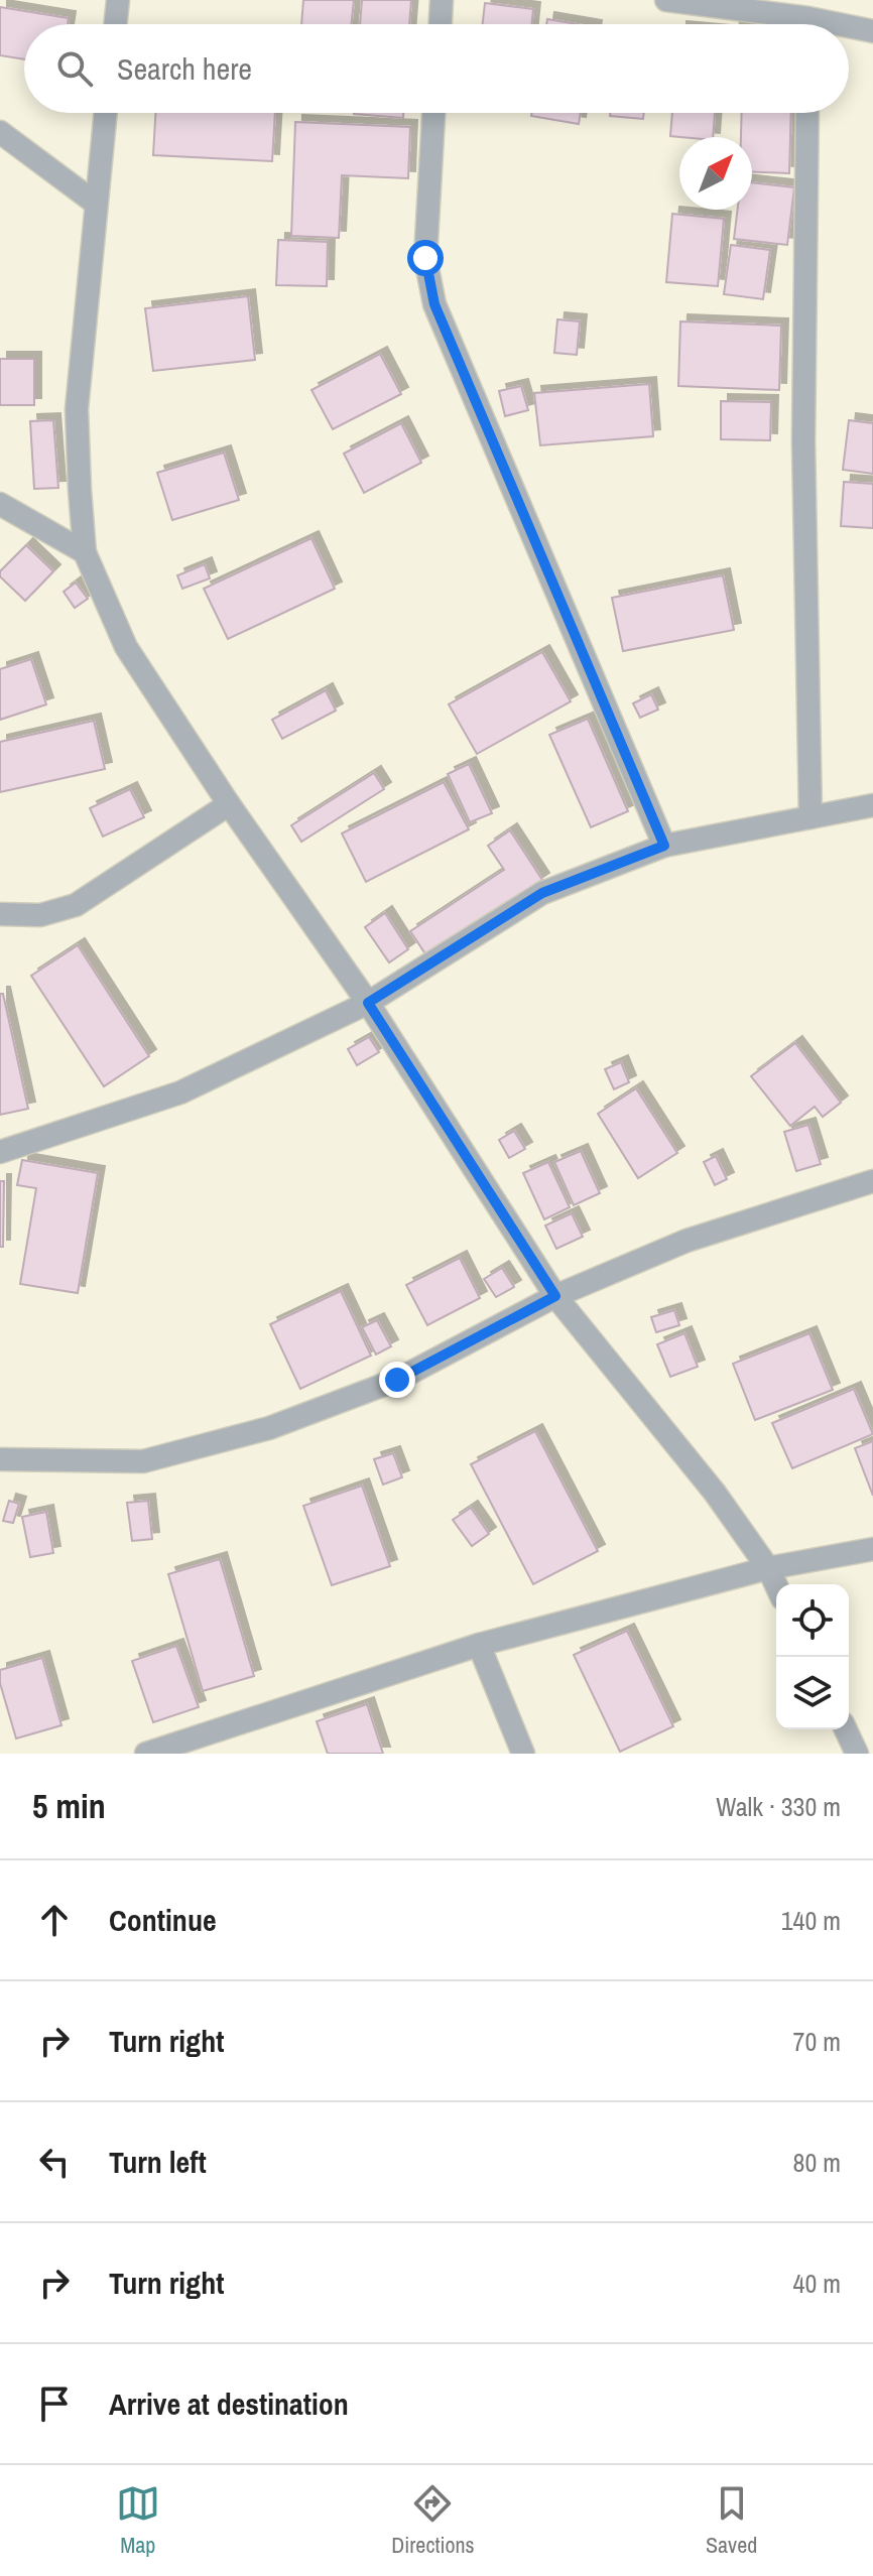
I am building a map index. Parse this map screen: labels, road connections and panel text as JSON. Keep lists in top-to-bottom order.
{
  "north": "top right",
  "page": {
    "search": "Search here",
    "heading": ["5 min", "Walk · 330 m"],
    "list": [
      ["Continue", "140 m"],
      ["Turn right", "70 m"],
      ["Turn left", "80 m"],
      ["Turn right", "40 m"],
      "Arrive at destination"
    ],
    "nav": ["Map", "Directions", "Saved"]
  }
}
